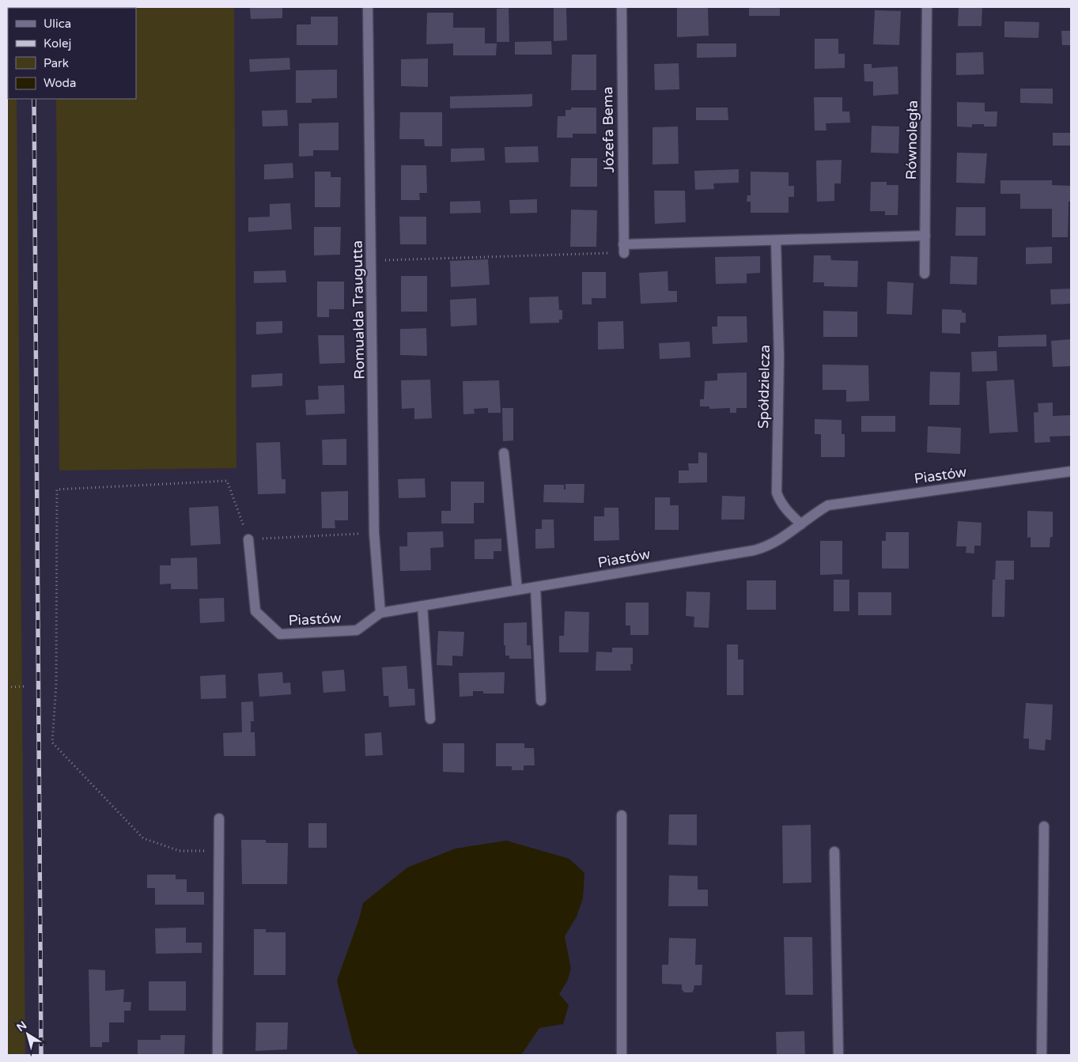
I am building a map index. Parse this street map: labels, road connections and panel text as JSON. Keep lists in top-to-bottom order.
{
  "streets": {
    "street": [
      "Józefa Bema",
      "Równoległa",
      "Romualda Traugutta",
      "Spółdzielcza",
      "Piastów"
    ]
  },
  "crossings": [
    ["Romualda Traugutta", "Piastów"],
    ["Spółdzielcza", "Piastów"]
  ],
  "legend": [
    "Ulica",
    "Kolej",
    "Park",
    "Woda"
  ],
  "north": "top left"
}
